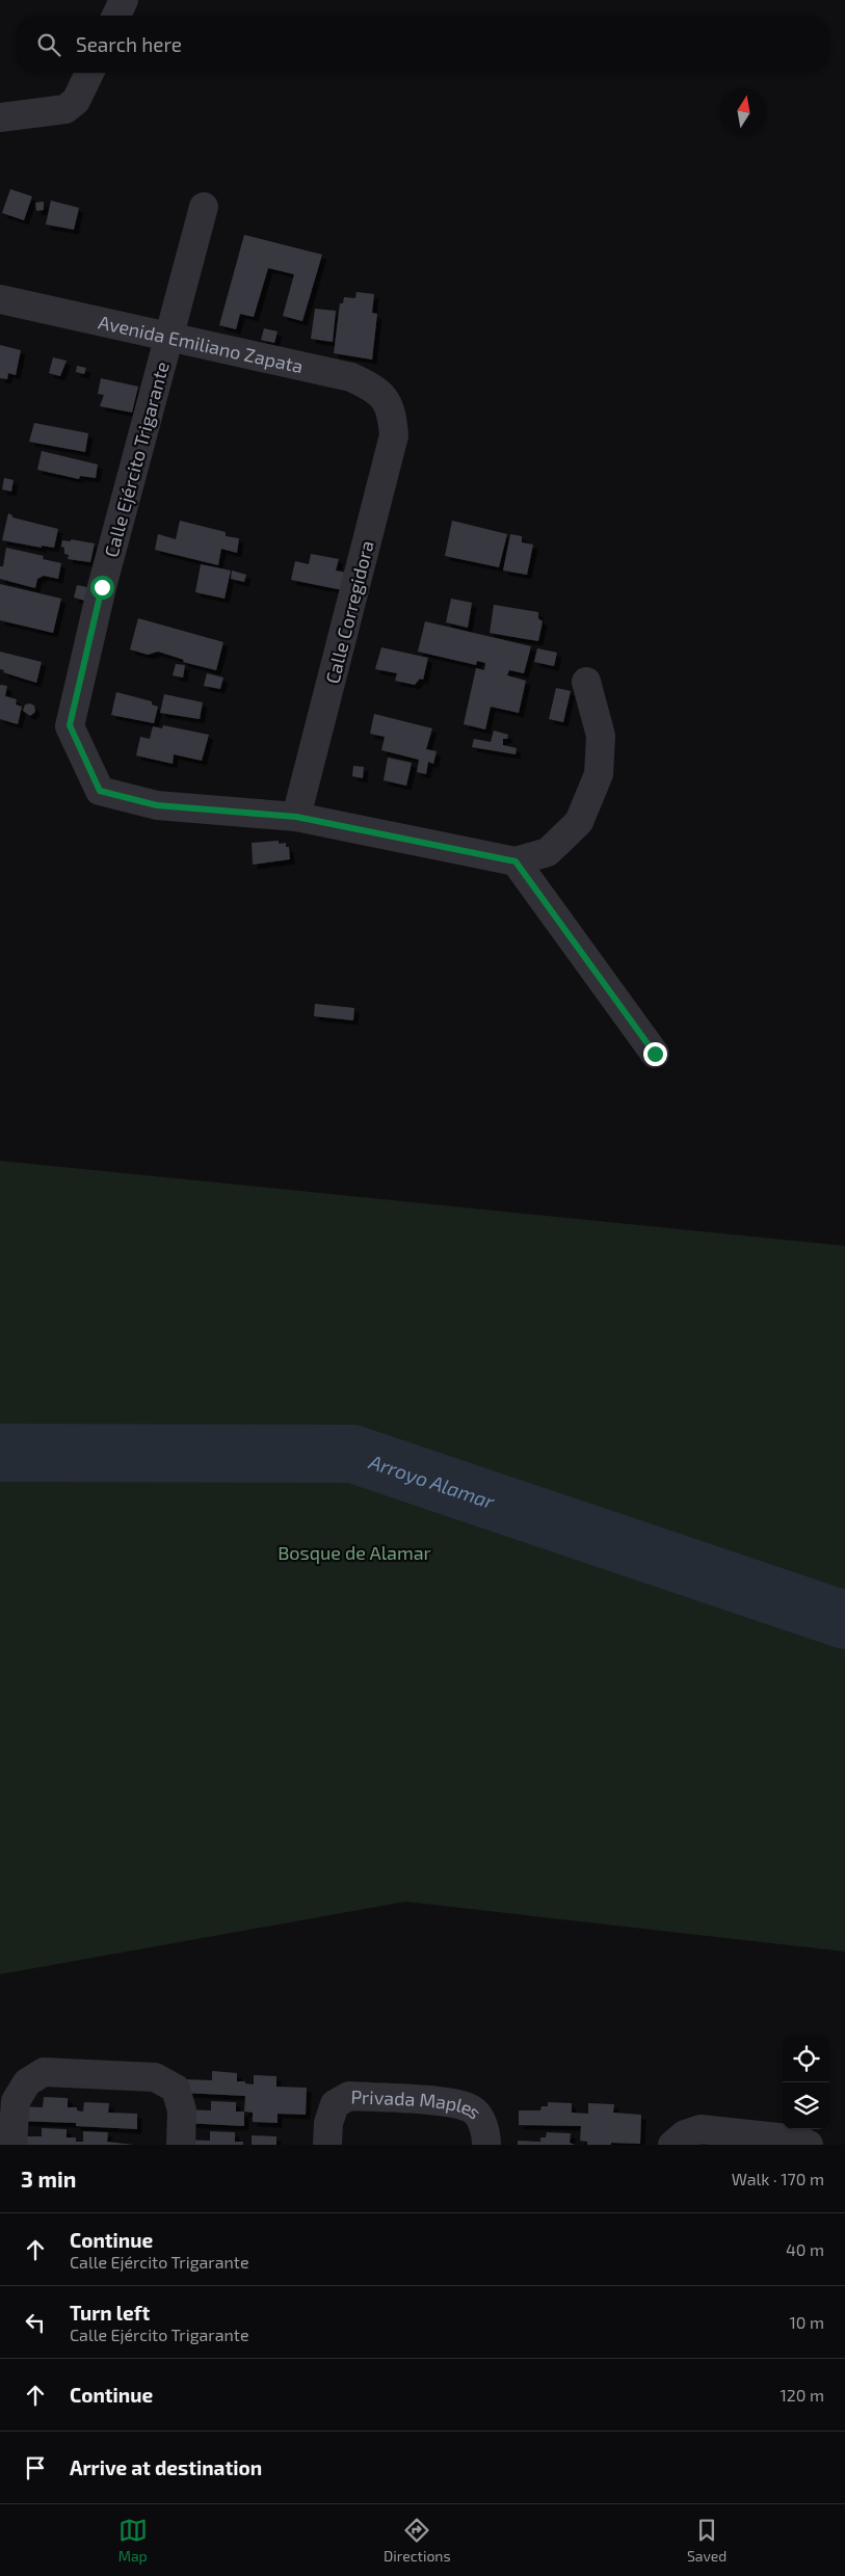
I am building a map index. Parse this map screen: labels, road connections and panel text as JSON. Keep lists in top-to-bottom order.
{
  "streets": {
    "street": [
      "Avenida Emiliano Zapata",
      "Calle Ejército Trigarante",
      "Calle Corregidora",
      "Privada Maples"
    ]
  },
  "crossings": [
    ["Avenida Emiliano Zapata", "Calle Ejército Trigarante"],
    ["Avenida Emiliano Zapata", "Calle Corregidora"],
    ["Calle Ejército Trigarante", "Calle Corregidora"]
  ],
  "water": ["Arroyo Alamar"],
  "parks": ["Bosque de Alamar"],
  "north": "top",
  "page": {
    "search": "Search here",
    "heading": ["3 min", "Walk · 170 m"],
    "list": [
      ["Continue", "Calle Ejército Trigarante", "40 m"],
      ["Turn left", "Calle Ejército Trigarante", "10 m"],
      ["Continue", "120 m"],
      "Arrive at destination"
    ],
    "nav": ["Map", "Directions", "Saved"]
  }
}
